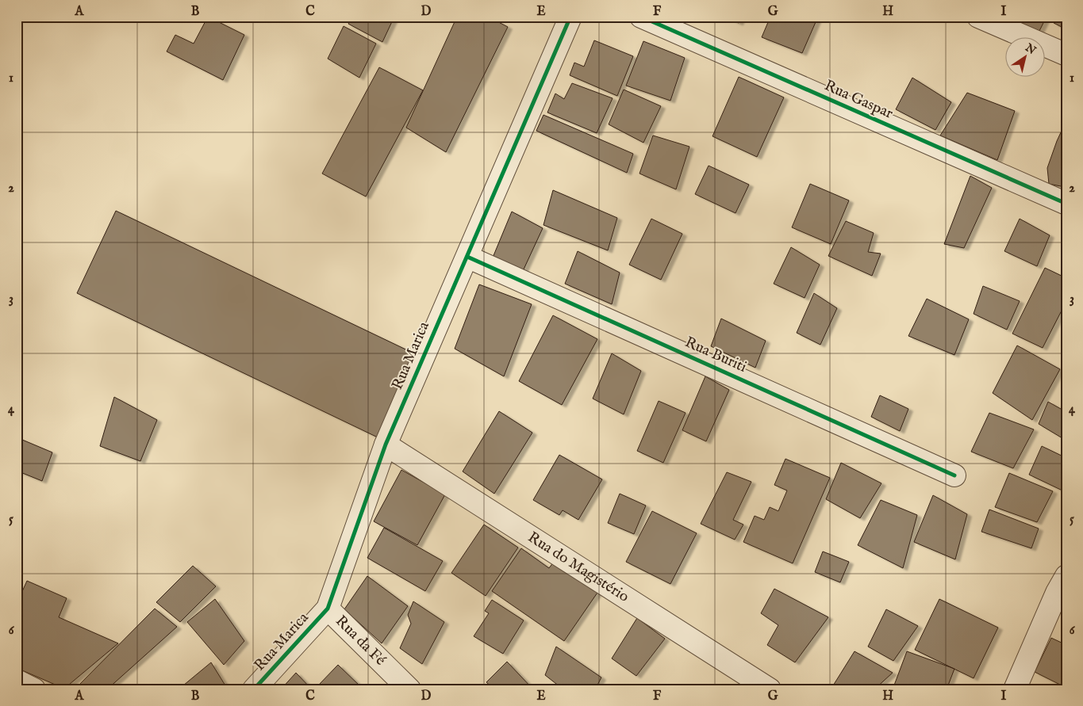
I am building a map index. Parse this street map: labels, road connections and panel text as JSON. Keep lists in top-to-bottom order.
{
  "streets": {
    "street": [
      "Rua Gaspar",
      "Rua Buriti",
      "Rua Marica",
      "Rua do Magistério",
      "Rua da Fé"
    ]
  },
  "crossings": [
    ["Rua Buriti", "Rua Marica"],
    ["Rua Marica", "Rua do Magistério"],
    ["Rua Marica", "Rua da Fé"]
  ],
  "north": "top right",
  "grid": {
    "columns": [
      "A",
      "B",
      "C",
      "D",
      "E",
      "F",
      "G",
      "H",
      "I"
    ],
    "rows": [
      "1",
      "2",
      "3",
      "4",
      "5",
      "6"
    ]
  }
}
